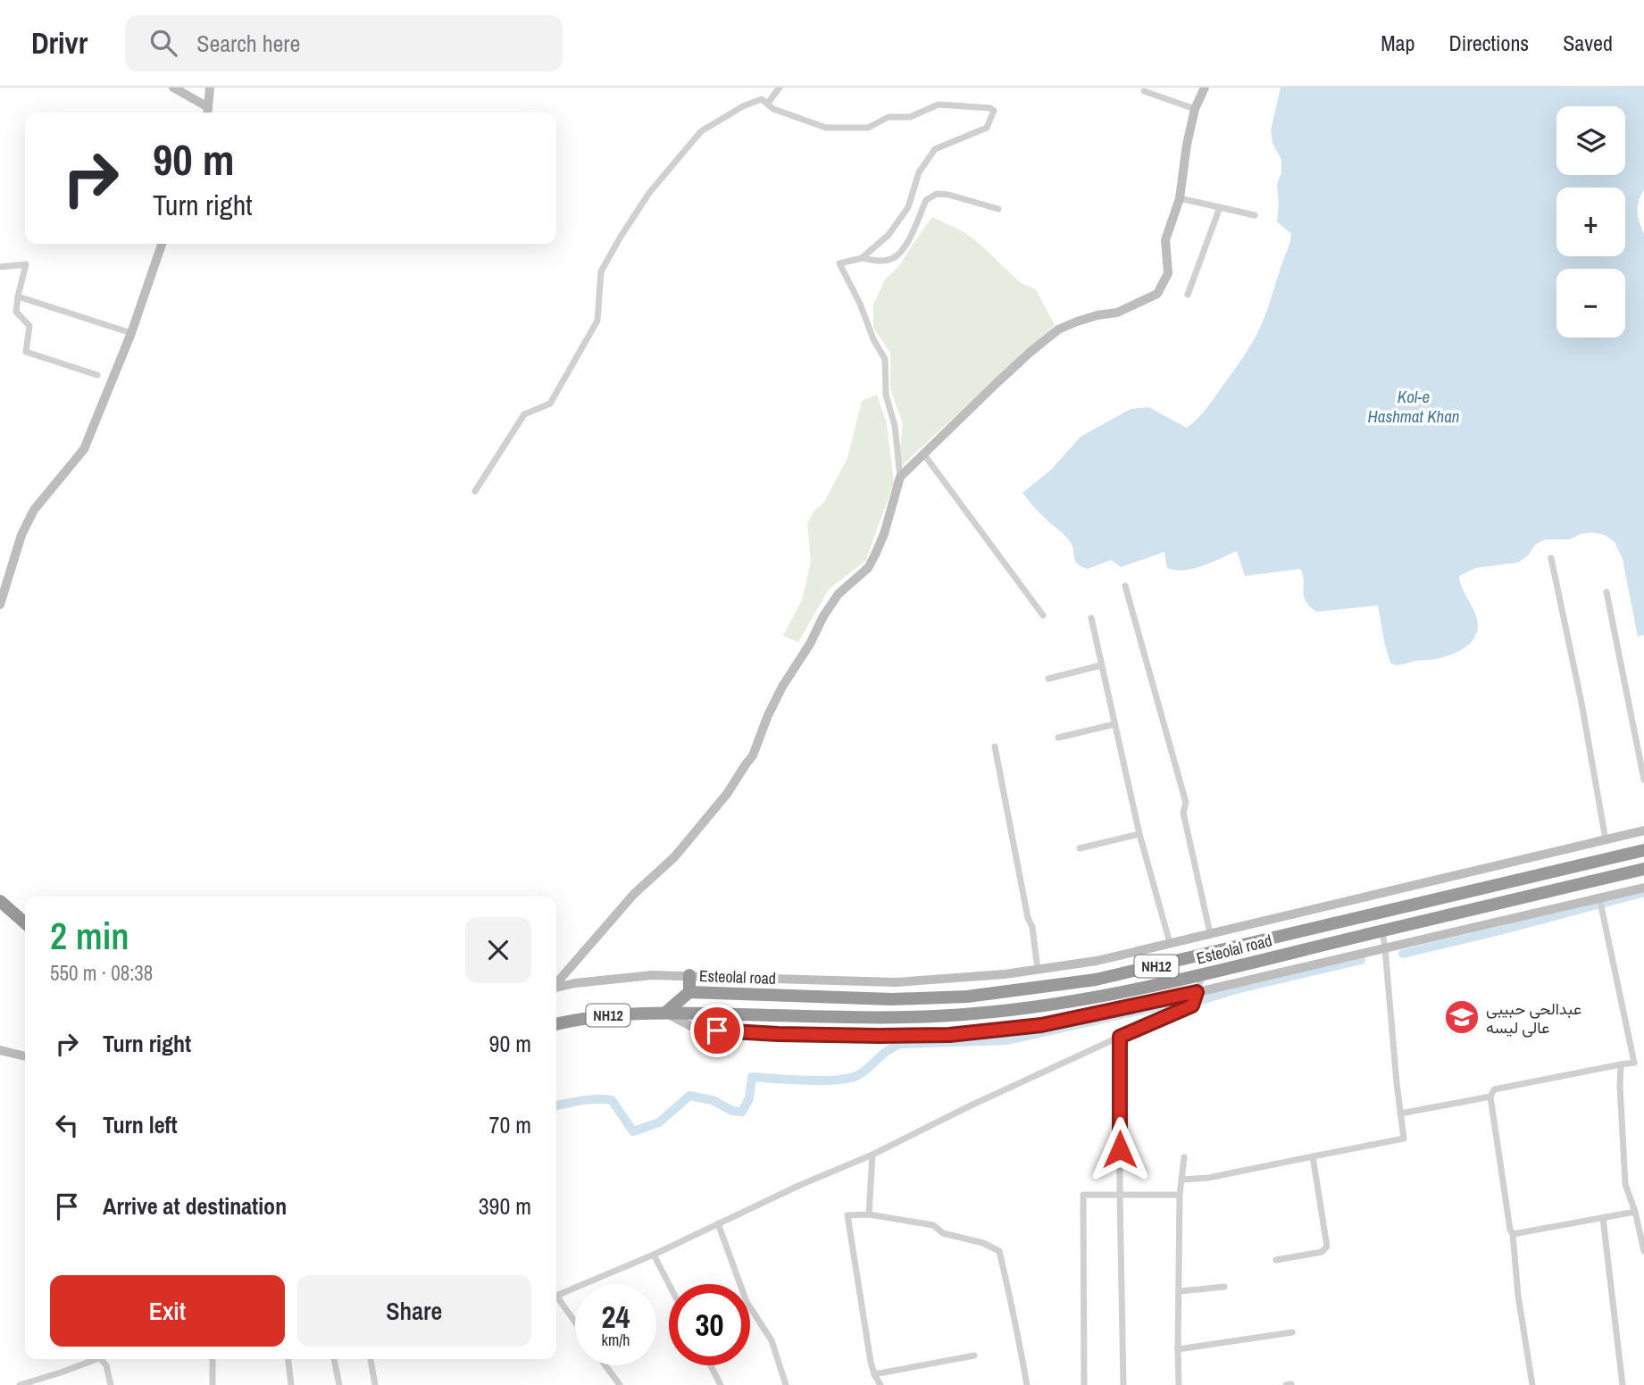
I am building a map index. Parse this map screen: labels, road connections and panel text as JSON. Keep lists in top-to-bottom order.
{
  "streets": {
    "highway": ["Esteolal road", "NH12"]
  },
  "crossings": [
    ["Esteolal road", "NH12"]
  ],
  "water": ["Kol-e Hashmat Khan"],
  "places": {
    "school or university": ["عبدالحی حبیبی عالی لیسه"]
  },
  "page": {
    "header": "Drivr",
    "search": "Search here",
    "nav": ["Map", "Directions", "Saved"],
    "map_buttons": ["+", "−"],
    "turn": ["90 m", "Turn right"],
    "heading": ["2 min", "550 m · 08:38"],
    "list": [
      {
        "name": "Turn right",
        "value": "90 m"
      },
      {
        "name": "Turn left",
        "value": "70 m"
      },
      {
        "name": "Arrive at destination",
        "value": "390 m"
      }
    ],
    "buttons": ["Exit", "Share"],
    "speed": "24 km/h",
    "limit": "30"
  }
}
